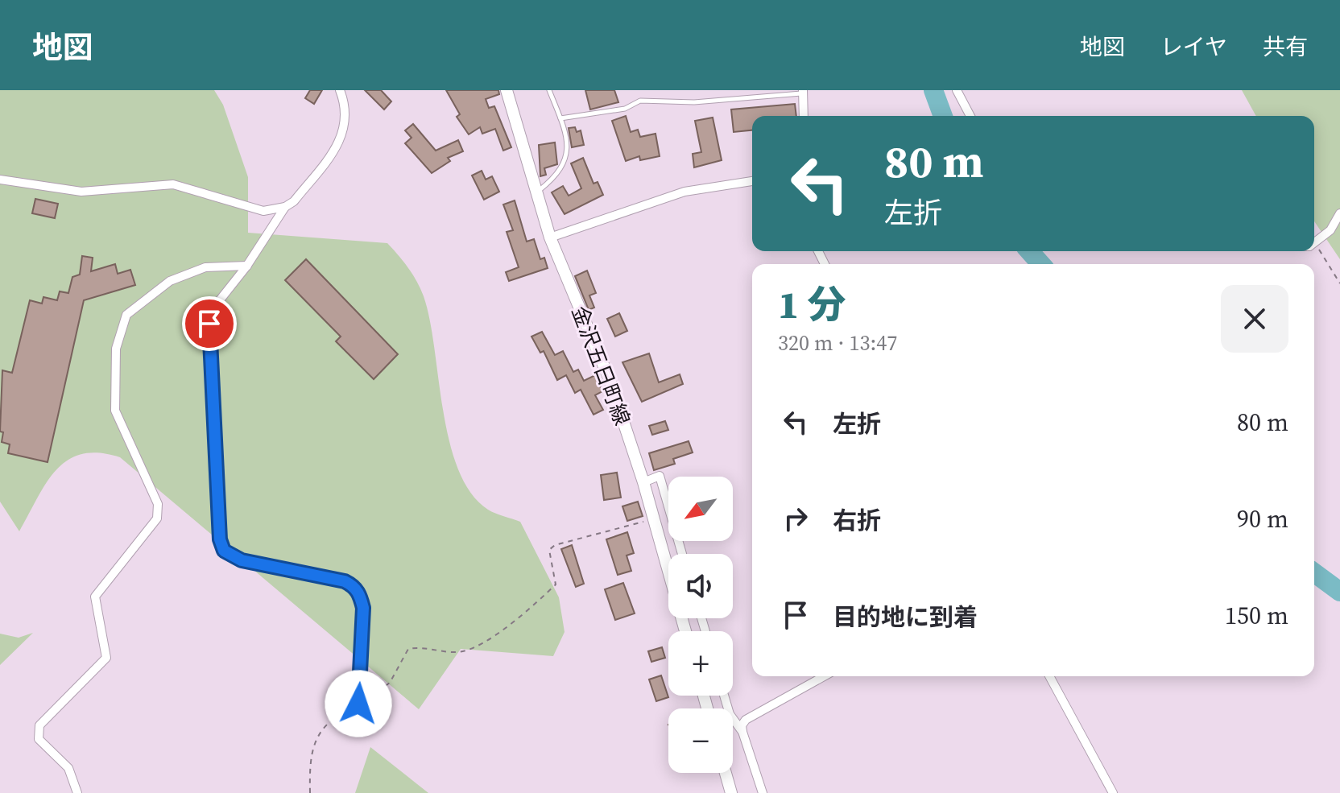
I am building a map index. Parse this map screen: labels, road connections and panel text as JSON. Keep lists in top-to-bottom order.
{
  "streets": {
    "main road": ["金沢五日町線"]
  },
  "north": "bottom left",
  "page": {
    "header": "地図",
    "nav": ["地図", "レイヤ", "共有"],
    "turn": ["80 m", "左折"],
    "heading": ["1 分", "320 m · 13:47"],
    "list": [
      {
        "name": "左折",
        "value": "80 m"
      },
      {
        "name": "右折",
        "value": "90 m"
      },
      {
        "name": "目的地に到着",
        "value": "150 m"
      }
    ],
    "map_buttons": ["+", "−"]
  }
}
